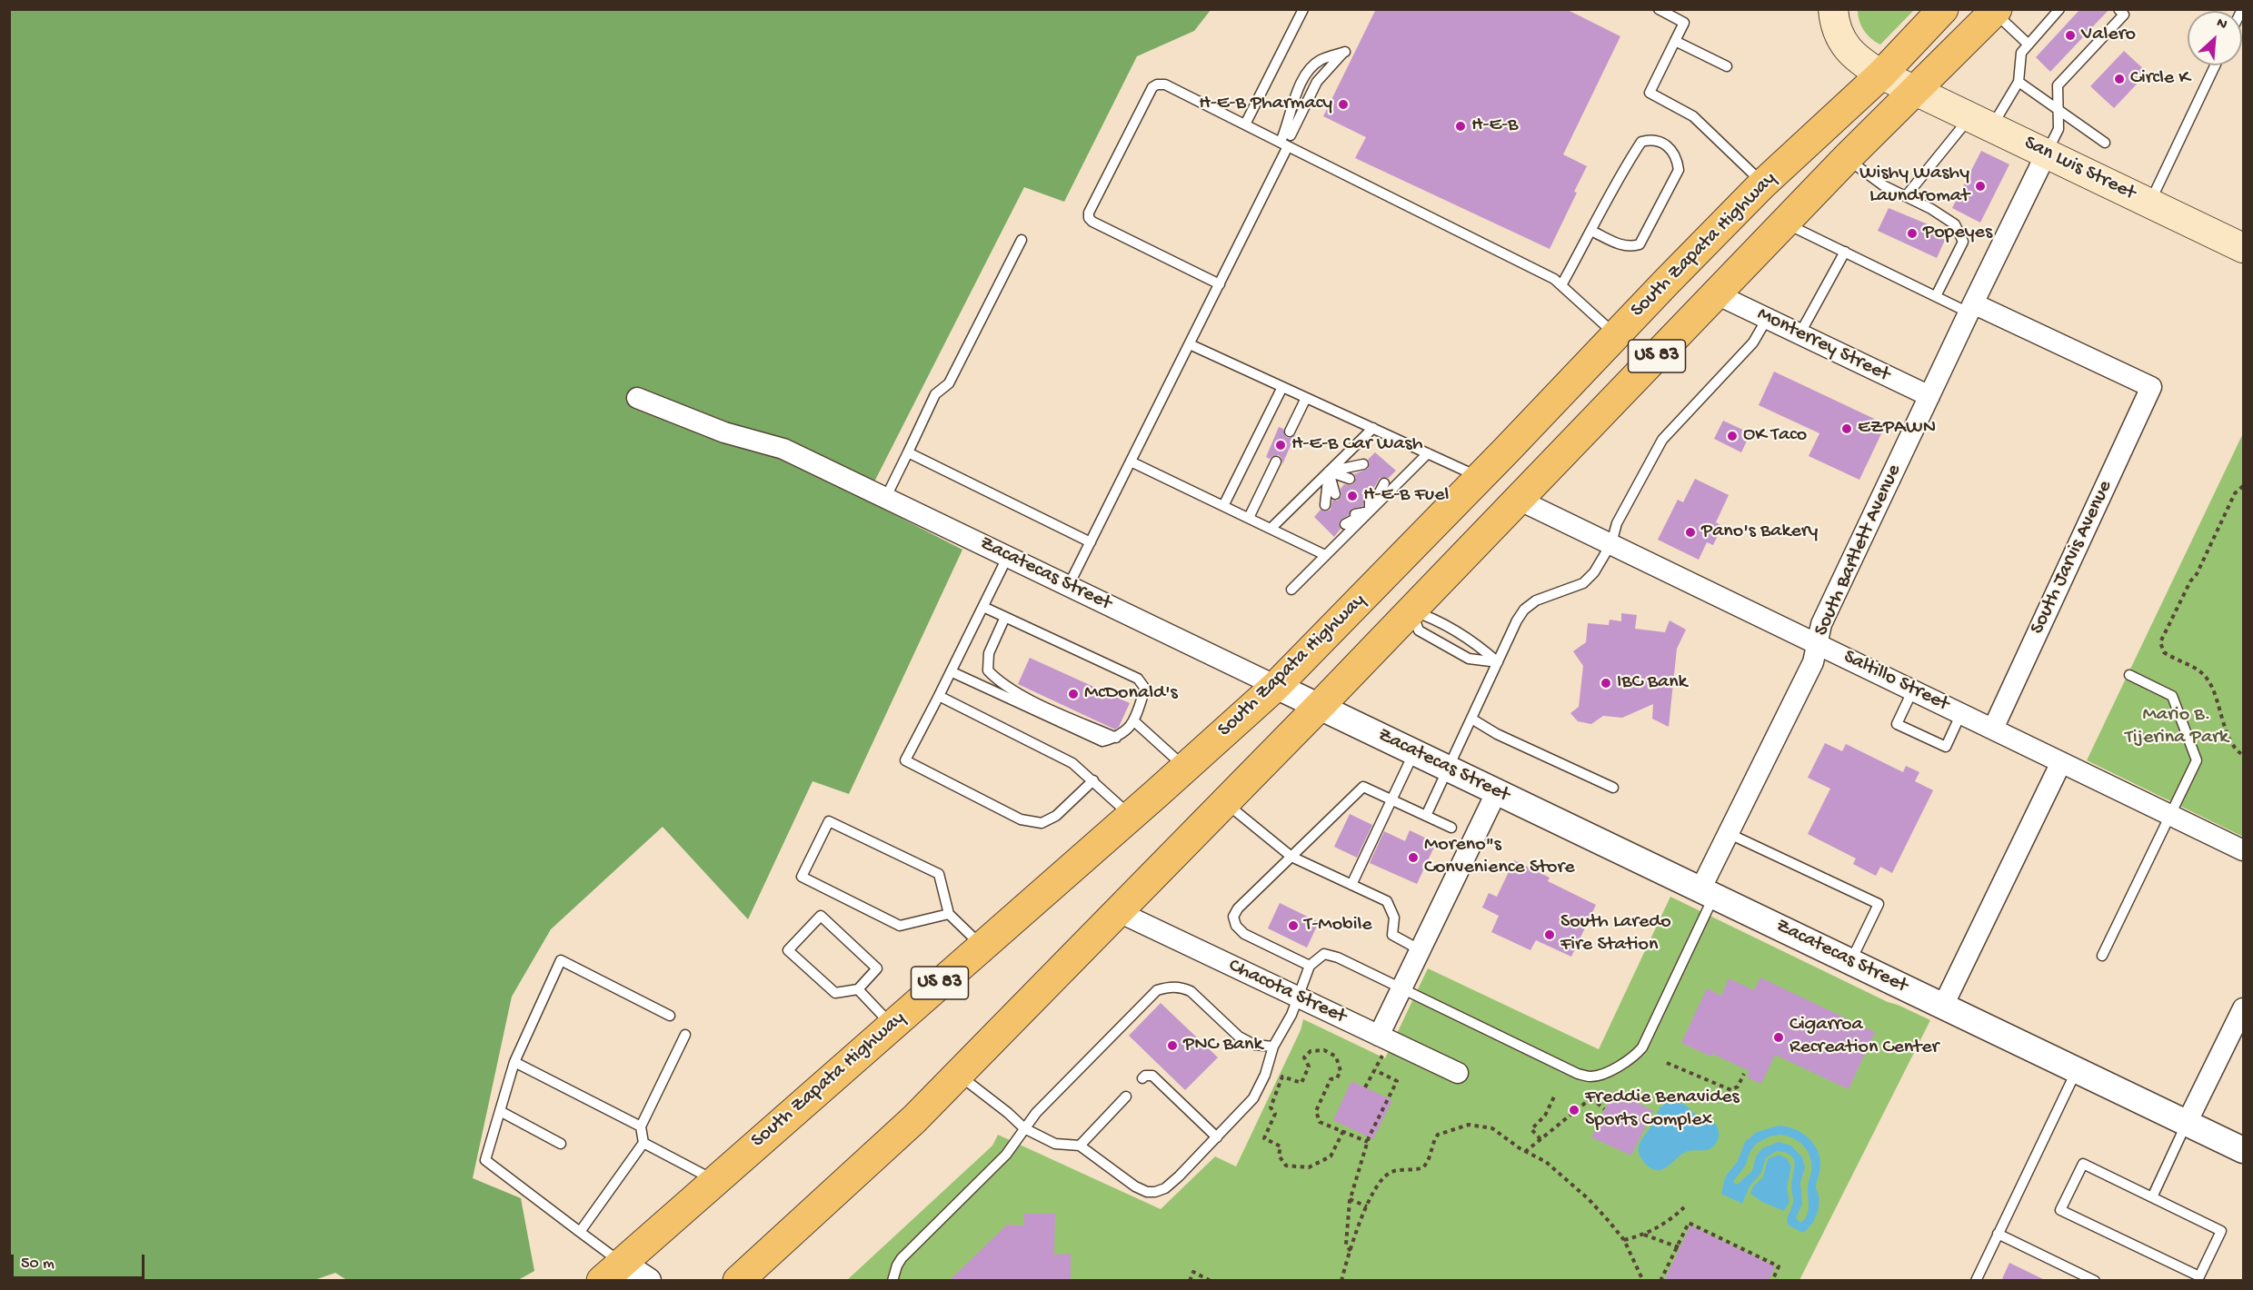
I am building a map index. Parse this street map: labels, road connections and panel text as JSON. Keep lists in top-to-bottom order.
{
  "streets": {
    "main road": ["San Luis Street", "South Zapata Highway", "US 83"],
    "street": [
      "Monterrey Street",
      "South Bartlett Avenue",
      "South Jarvis Avenue",
      "Zacatecas Street",
      "Saltillo Street",
      "Chacota Street"
    ]
  },
  "crossings": [
    ["San Luis Street", "South Zapata Highway"],
    ["San Luis Street", "South Bartlett Avenue"],
    ["South Zapata Highway", "Monterrey Street"],
    ["South Zapata Highway", "Zacatecas Street"],
    ["South Zapata Highway", "Saltillo Street"],
    ["South Zapata Highway", "Chacota Street"],
    ["Monterrey Street", "South Bartlett Avenue"],
    ["South Bartlett Avenue", "South Jarvis Avenue"],
    ["South Bartlett Avenue", "Zacatecas Street"],
    ["South Bartlett Avenue", "Saltillo Street"],
    ["South Jarvis Avenue", "Saltillo Street"]
  ],
  "parks": ["Mario B. Tijerina Park"],
  "places": [
    "Valero",
    "Circle K",
    "H-E-B Pharmacy",
    "H-E-B",
    "Wishy Washy Laundromat",
    "Popeyes",
    "EZPAWN",
    "OK Taco",
    "H-E-B Car Wash",
    "H-E-B Fuel",
    "Pano's Bakery",
    "IBC Bank",
    "McDonald's",
    "Moreno\"s Convenience Store",
    "T-Mobile",
    "South Laredo Fire Station",
    "Cigarroa Recreation Center",
    "PNC Bank",
    "Freddie Benavides Sports Complex"
  ],
  "scale_bar": "50 m",
  "north": "top right"
}
